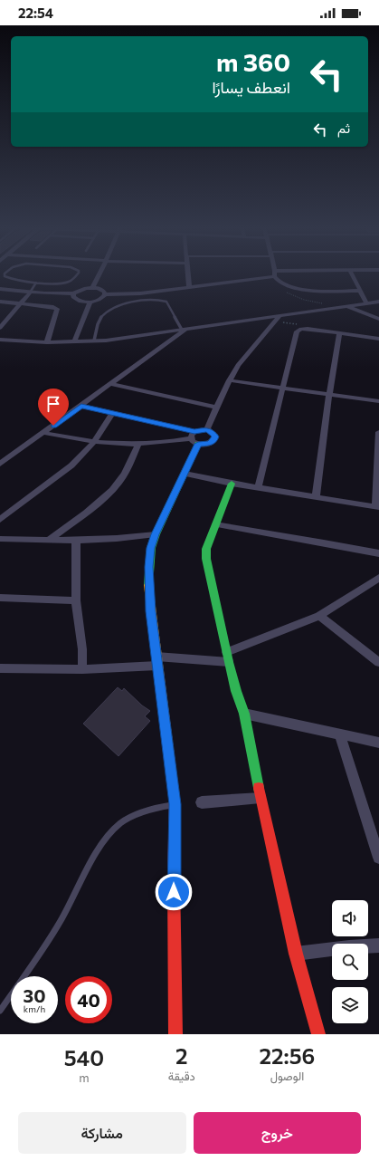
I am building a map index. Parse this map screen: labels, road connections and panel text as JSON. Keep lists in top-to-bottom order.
{
  "page": {
    "status": "22:54",
    "turn": ["360 m", "انعطف يسارًا"],
    "then": "ثم",
    "speed": "30 km/h",
    "limit": "40",
    "eta": [
      "22:56",
      "الوصول",
      "2",
      "دقيقة",
      "540",
      "m"
    ],
    "buttons": ["خروج", "مشاركة"]
  }
}
